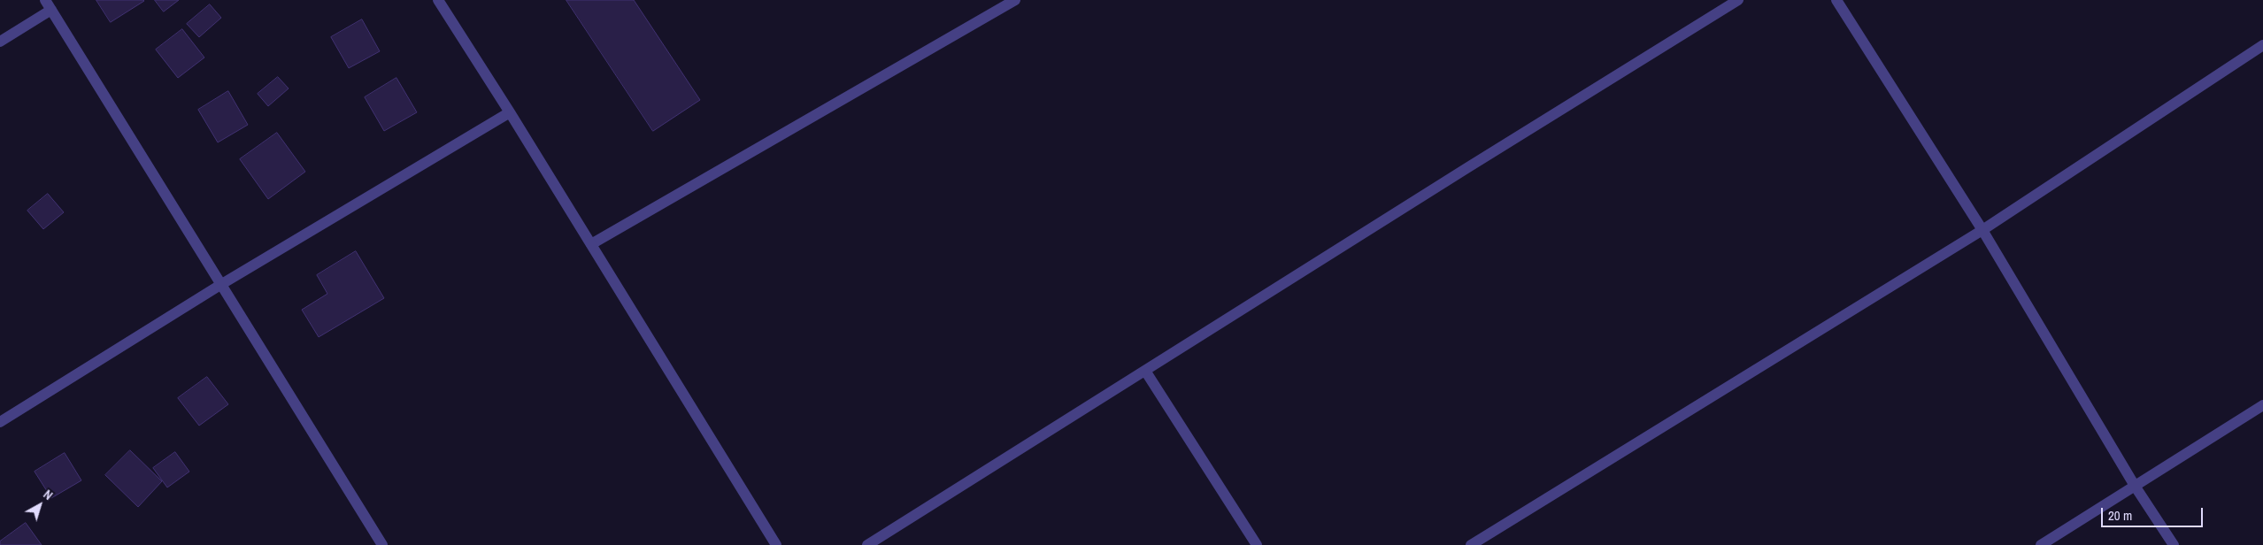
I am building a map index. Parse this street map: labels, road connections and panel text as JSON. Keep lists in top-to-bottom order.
{
  "scale_bar": "20 m",
  "north": "top right"
}
